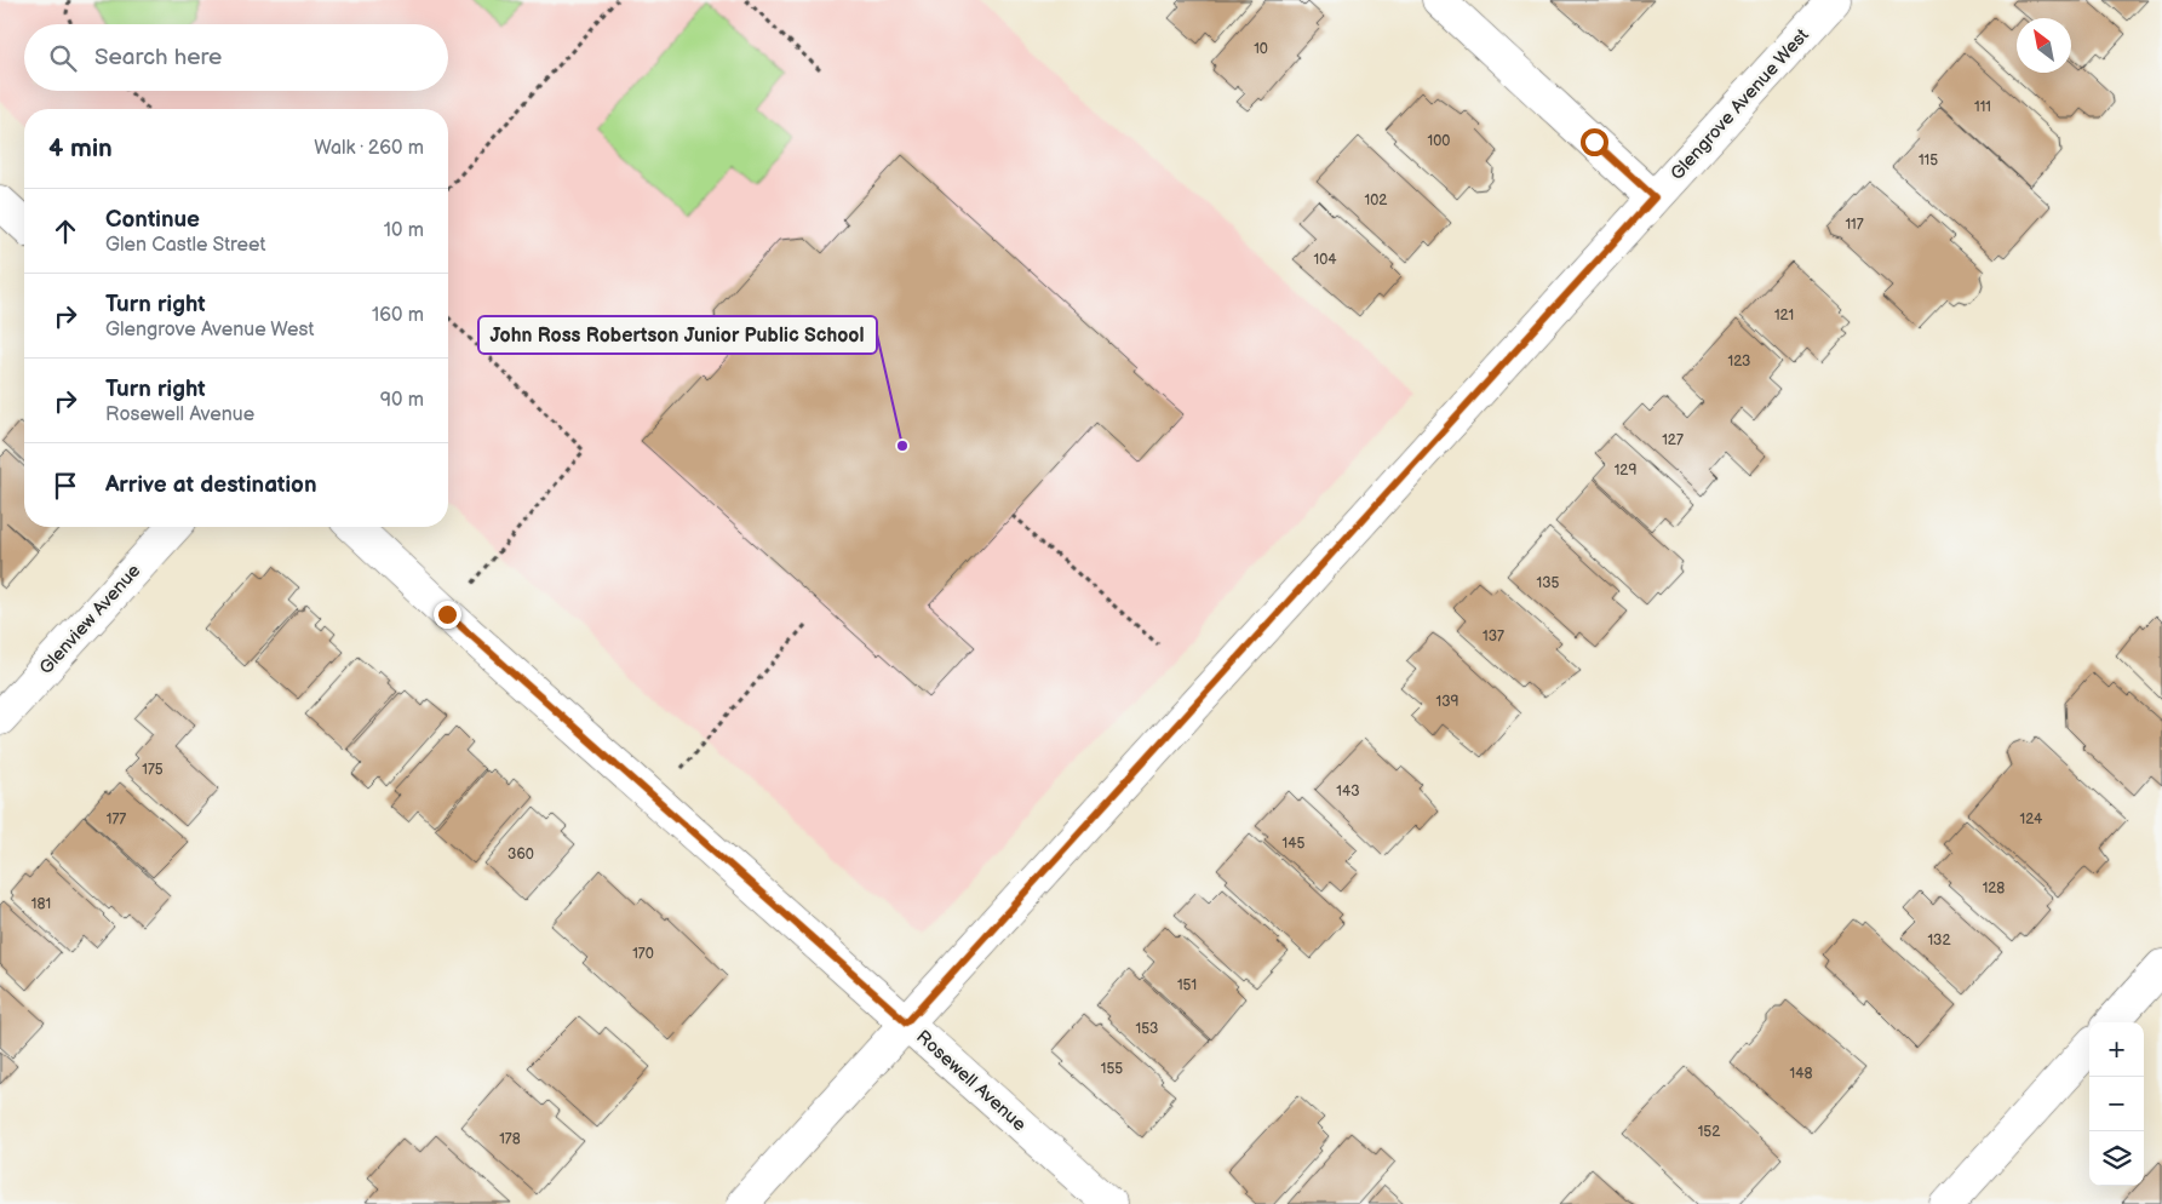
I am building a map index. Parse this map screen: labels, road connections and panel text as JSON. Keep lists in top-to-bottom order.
{
  "streets": {
    "street": ["Glengrove Avenue West", "Glenview Avenue", "Rosewell Avenue"]
  },
  "crossings": [
    ["Glengrove Avenue West", "Rosewell Avenue"]
  ],
  "places": ["John Ross Robertson Junior Public School"],
  "house_numbers": [
    "10",
    "111",
    "100",
    "115",
    "102",
    "117",
    "104",
    "121",
    "123",
    "127",
    "129",
    "135",
    "137",
    "139",
    "175",
    "143",
    "177",
    "124",
    "145",
    "360",
    "128",
    "181",
    "132",
    "170",
    "151",
    "153",
    "155",
    "148",
    "152",
    "178"
  ],
  "north": "top left",
  "page": {
    "search": "Search here",
    "heading": ["4 min", "Walk · 260 m"],
    "list": [
      ["Continue", "Glen Castle Street", "10 m"],
      ["Turn right", "Glengrove Avenue West", "160 m"],
      ["Turn right", "Rosewell Avenue", "90 m"],
      "Arrive at destination"
    ],
    "map_buttons": ["+", "−"]
  }
}
